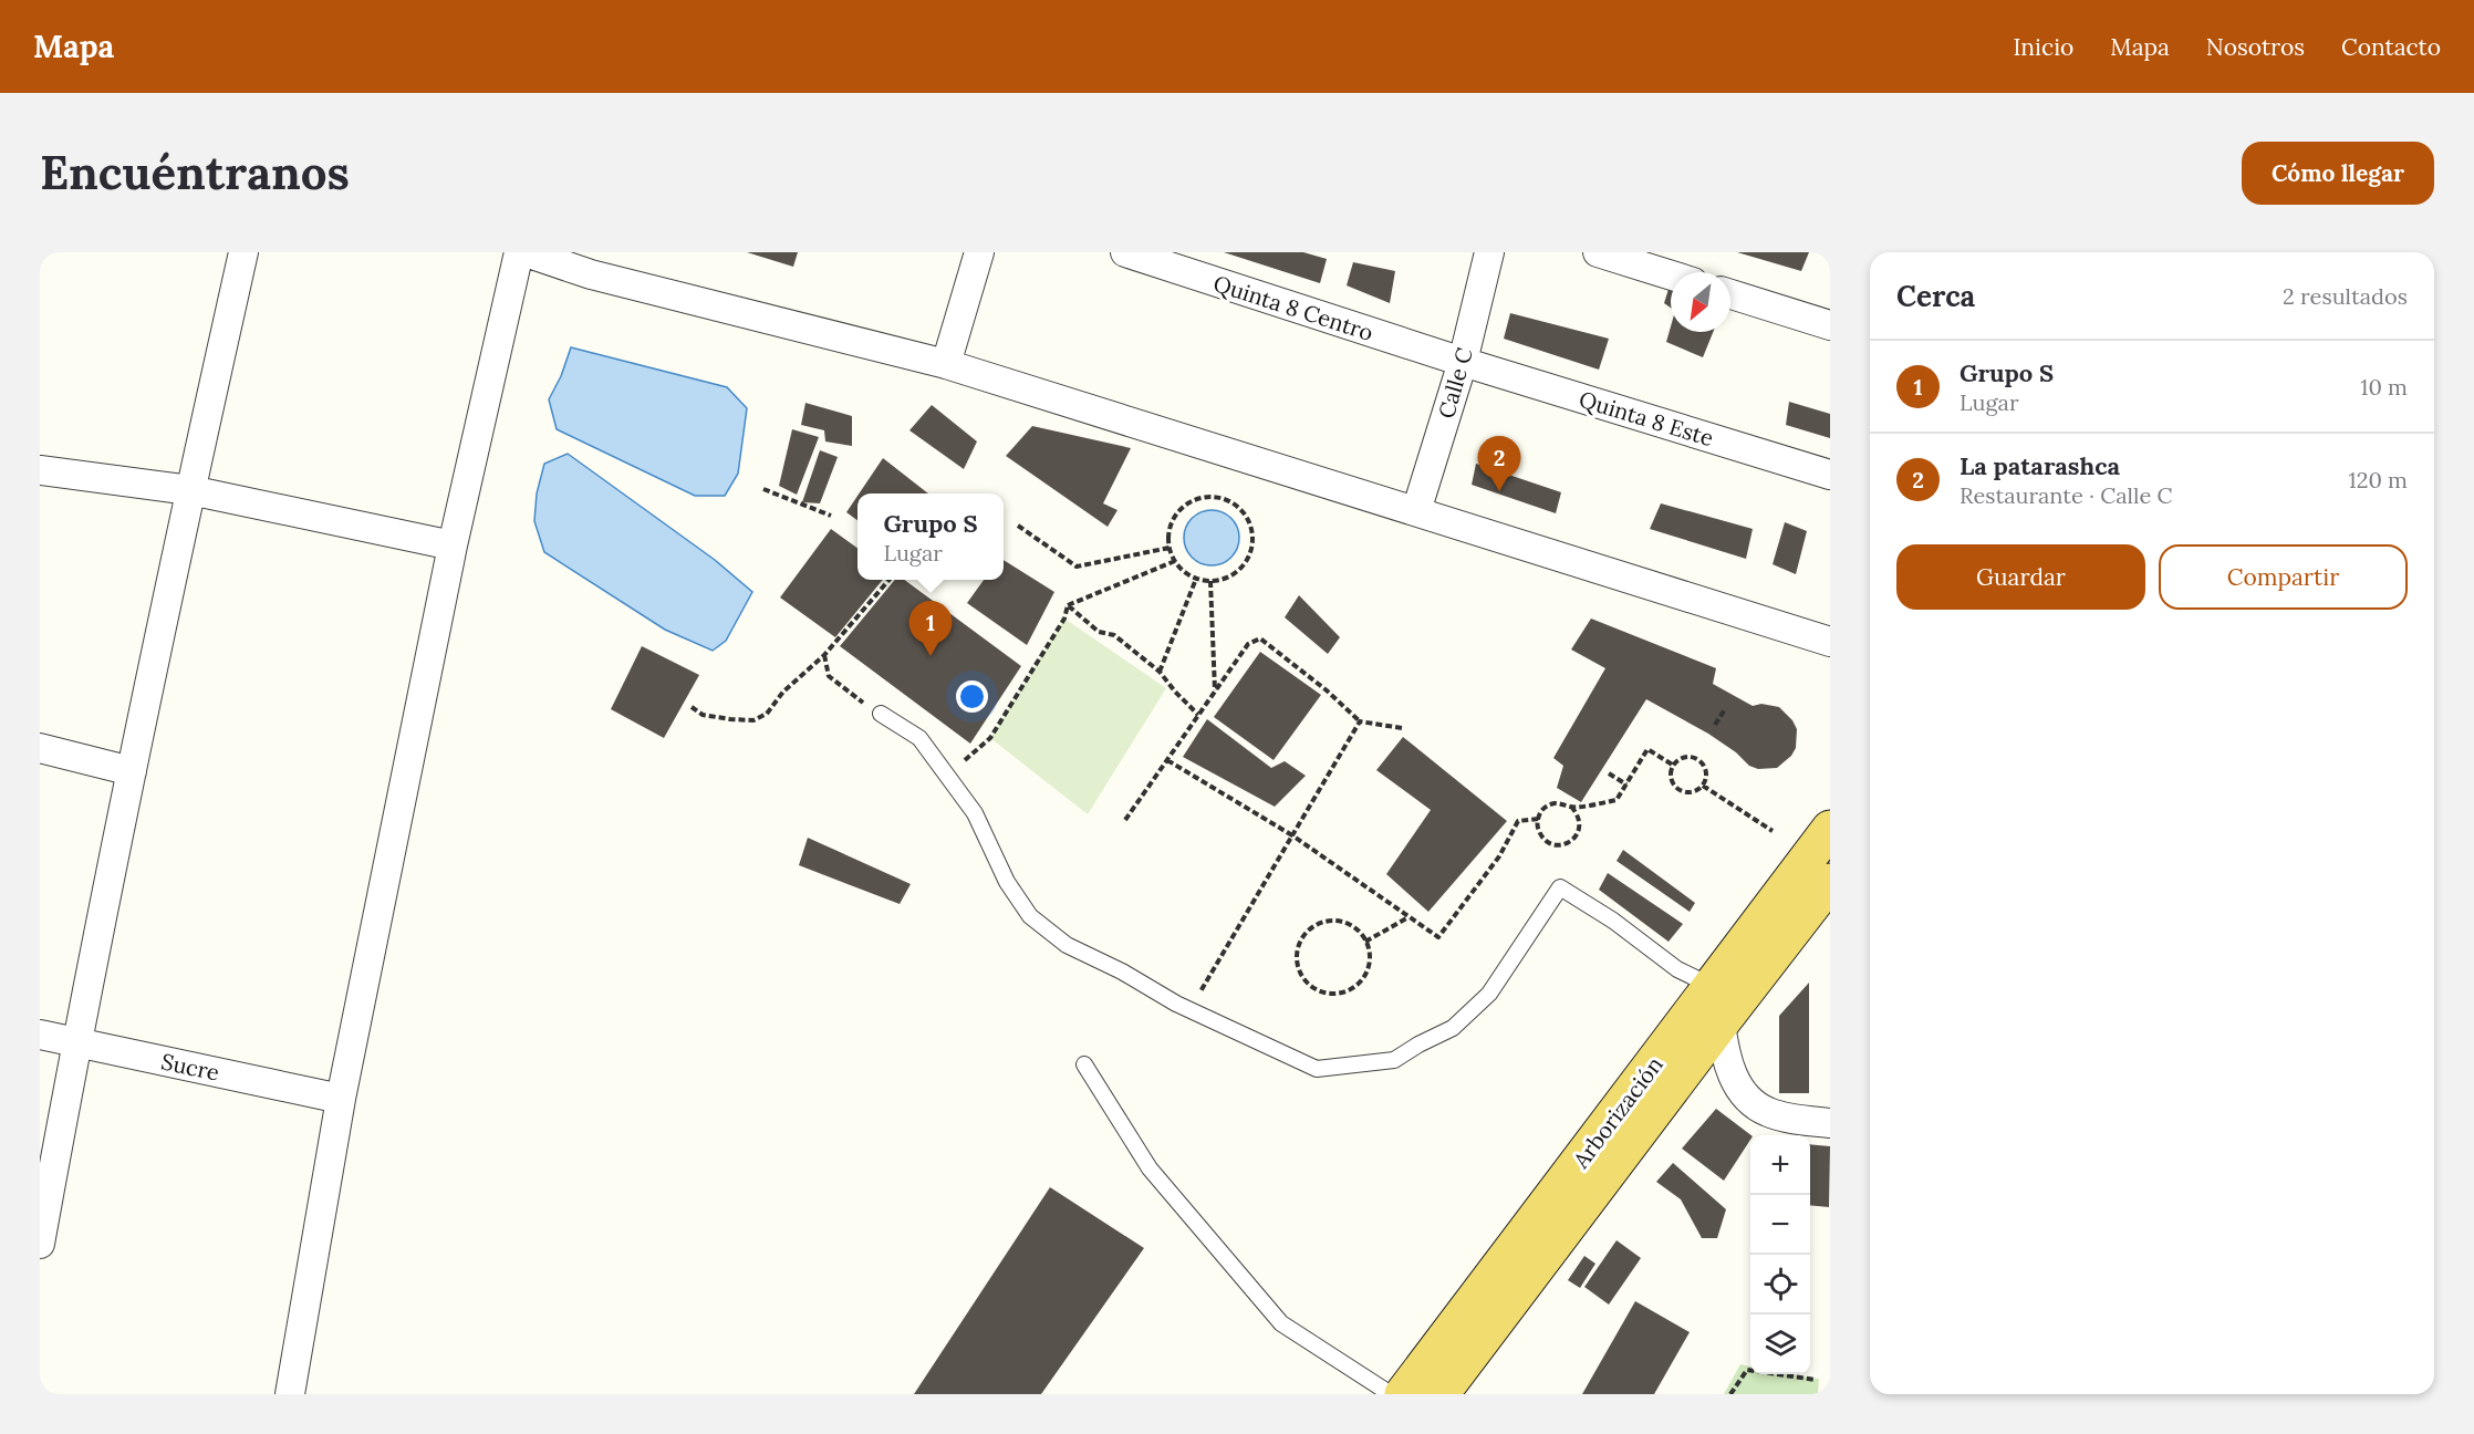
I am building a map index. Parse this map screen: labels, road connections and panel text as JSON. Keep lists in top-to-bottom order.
{
  "streets": {
    "main road": ["Arborización"],
    "street": [
      "Quinta 8 Centro",
      "Calle C",
      "Quinta 8 Este",
      "Sucre"
    ]
  },
  "crossings": [
    ["Quinta 8 Centro", "Calle C"],
    ["Quinta 8 Centro", "Quinta 8 Este"],
    ["Calle C", "Quinta 8 Este"]
  ],
  "north": "bottom left",
  "page": {
    "header": "Mapa",
    "nav": [
      "Inicio",
      "Mapa",
      "Nosotros",
      "Contacto"
    ],
    "buttons": [
      "Cómo llegar",
      ["Guardar", "Compartir"]
    ],
    "title": "Encuéntranos",
    "heading": ["Cerca", "2 resultados"],
    "list": [
      {
        "mark": "1",
        "name": "Grupo S",
        "note": "Lugar",
        "value": "10 m"
      },
      {
        "mark": "2",
        "name": "La patarashca",
        "note": "Restaurante · Calle C",
        "value": "120 m"
      }
    ],
    "pins": ["2", "1"],
    "popup": ["Grupo S", "Lugar"],
    "map_buttons": ["+", "−"]
  }
}
